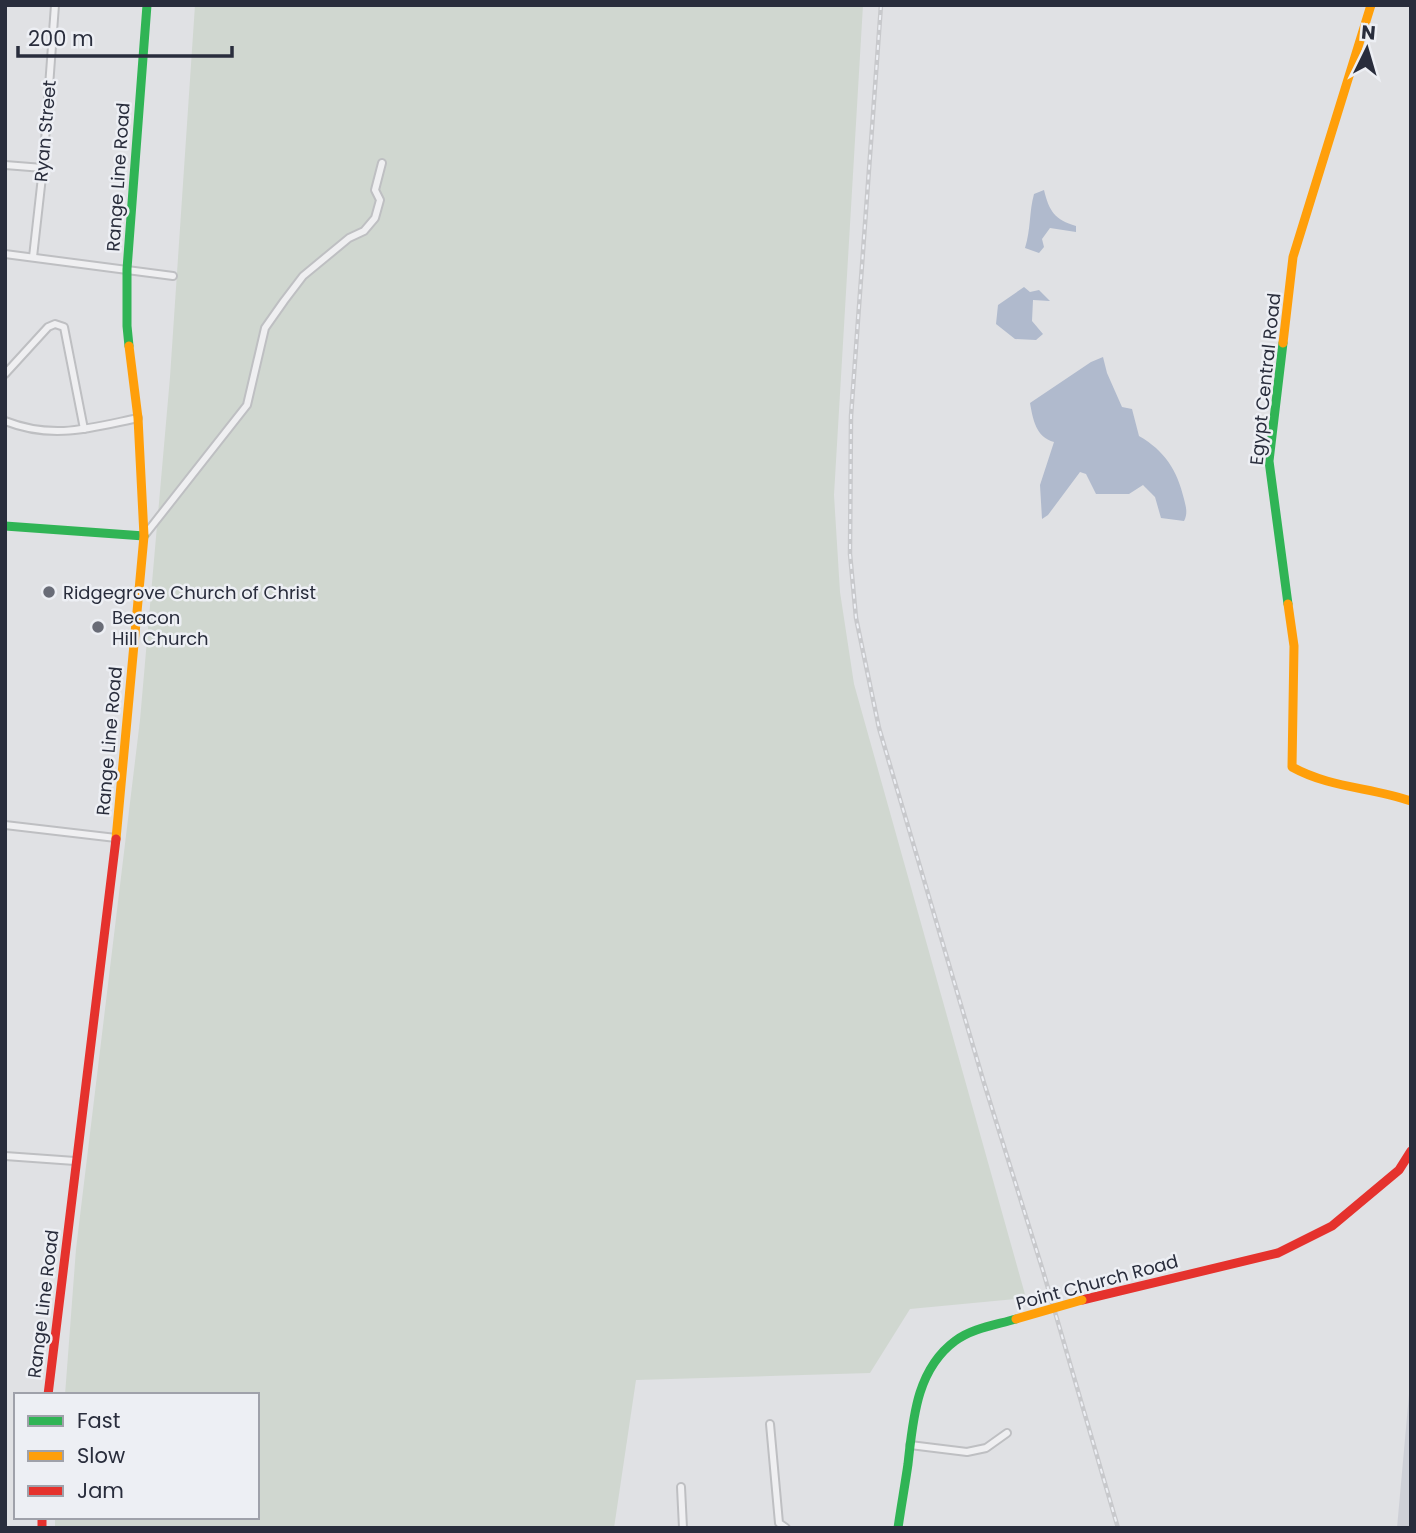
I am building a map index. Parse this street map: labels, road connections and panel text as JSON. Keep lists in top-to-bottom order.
{
  "streets": {
    "street": [
      "Ryan Street",
      "Range Line Road",
      "Egypt Central Road",
      "Point Church Road"
    ]
  },
  "places": ["Ridgegrove Church of Christ", "Beacon Hill Church"],
  "legend": ["Fast", "Slow", "Jam"],
  "scale_bar": "200 m",
  "north": "top"
}
